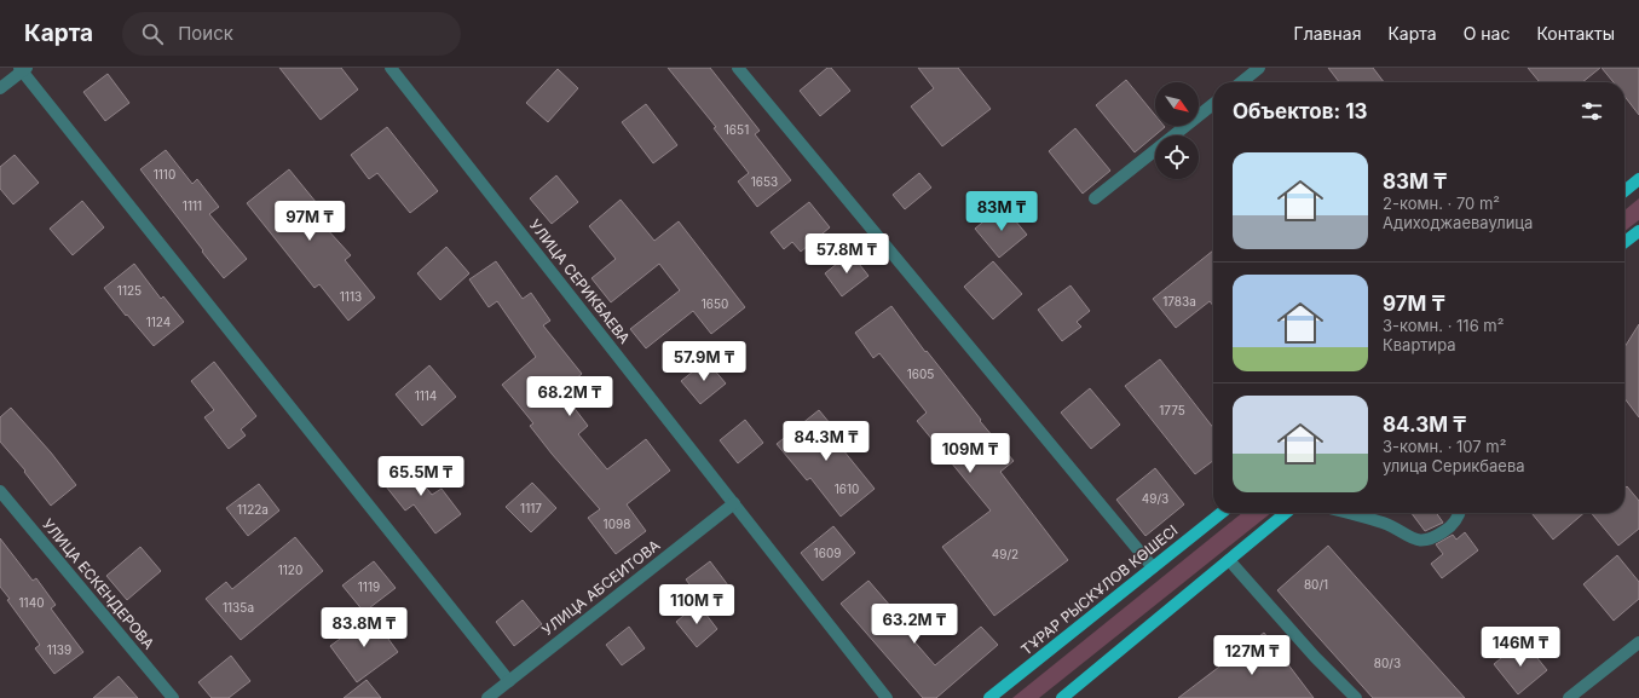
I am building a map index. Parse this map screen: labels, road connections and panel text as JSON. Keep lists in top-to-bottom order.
{
  "streets": {
    "main road": ["ТҰРАР РЫСКҰЛОВ КӨШЕСІ"],
    "street": ["УЛИЦА СЕРИКБАЕВА", "УЛИЦА ЕСКЕНДЕРОВА", "УЛИЦА АБСЕИТОВА"]
  },
  "crossings": [
    ["УЛИЦА СЕРИКБАЕВА", "УЛИЦА АБСЕИТОВА"]
  ],
  "house_numbers": [
    "1651",
    "1110",
    "1653",
    "1111",
    "1125",
    "1113",
    "1783а",
    "1650",
    "1124",
    "1605",
    "1114",
    "1775",
    "1610",
    "49/3",
    "1117",
    "1122а",
    "1098",
    "1609",
    "49/2",
    "1120",
    "80/1",
    "1119",
    "1140",
    "1135а",
    "1139",
    "80/3"
  ],
  "north": "bottom right",
  "page": {
    "header": "Карта",
    "search": "Поиск",
    "nav": [
      "Главная",
      "Карта",
      "О нас",
      "Контакты"
    ],
    "heading": "Объектов: 13",
    "list": [
      {
        "name": "83M ₸",
        "note": "2-комн. · 70 m² · Адиходжаеваулица"
      },
      {
        "name": "97M ₸",
        "note": "3-комн. · 116 m² · Квартира"
      },
      {
        "name": "84.3M ₸",
        "note": "3-комн. · 107 m² · улица Серикбаева"
      }
    ],
    "price": [
      "83M ₸",
      "97M ₸",
      "57.8M ₸",
      "57.9M ₸",
      "68.2M ₸",
      "84.3M ₸",
      "109M ₸",
      "65.5M ₸",
      "110M ₸",
      "63.2M ₸",
      "83.8M ₸",
      "146M ₸",
      "127M ₸"
    ]
  }
}
